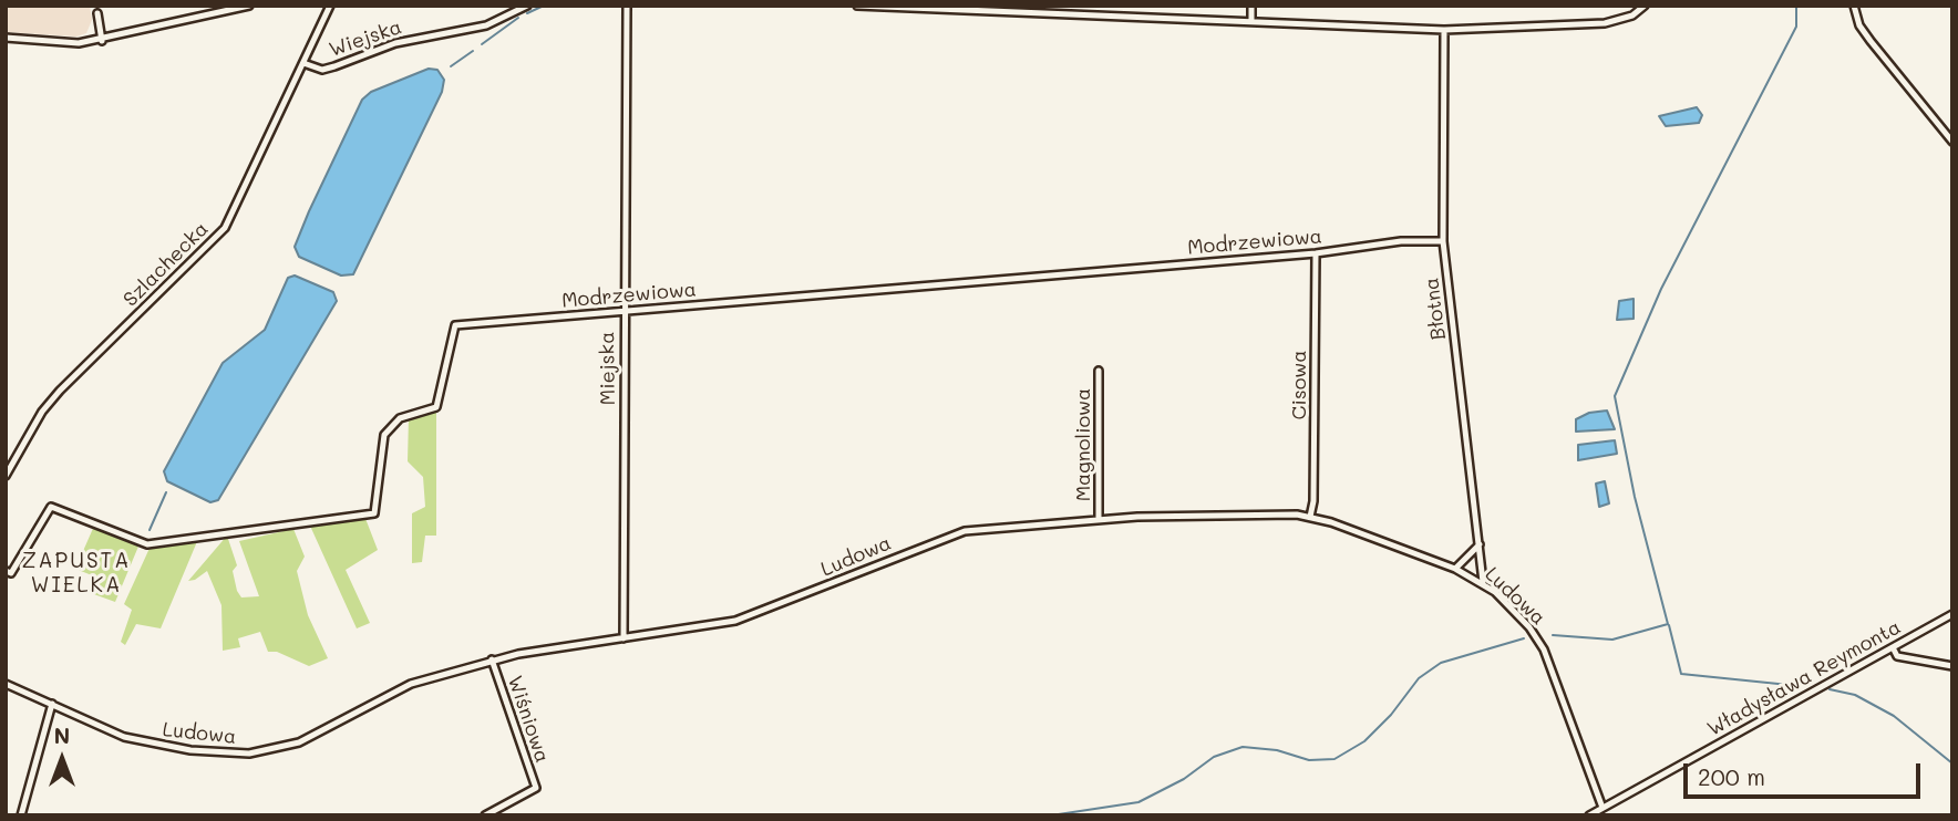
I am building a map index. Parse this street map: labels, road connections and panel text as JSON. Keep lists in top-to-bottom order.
{
  "streets": {
    "street": [
      "Wiejska",
      "Modrzewiowa",
      "Szlachecka",
      "Błotna",
      "Miejska",
      "Cisowa",
      "Magnoliowa",
      "Ludowa",
      "Władysława Reymonta",
      "Wiśniowa"
    ]
  },
  "crossings": [
    ["Wiejska", "Szlachecka"],
    ["Modrzewiowa", "Błotna"],
    ["Modrzewiowa", "Miejska"],
    ["Modrzewiowa", "Cisowa"],
    ["Błotna", "Ludowa"],
    ["Miejska", "Ludowa"],
    ["Cisowa", "Ludowa"],
    ["Magnoliowa", "Ludowa"],
    ["Ludowa", "Władysława Reymonta"],
    ["Ludowa", "Wiśniowa"]
  ],
  "districts": ["ZAPUSTA WIELKA"],
  "scale_bar": "200 m",
  "north": "top"
}
